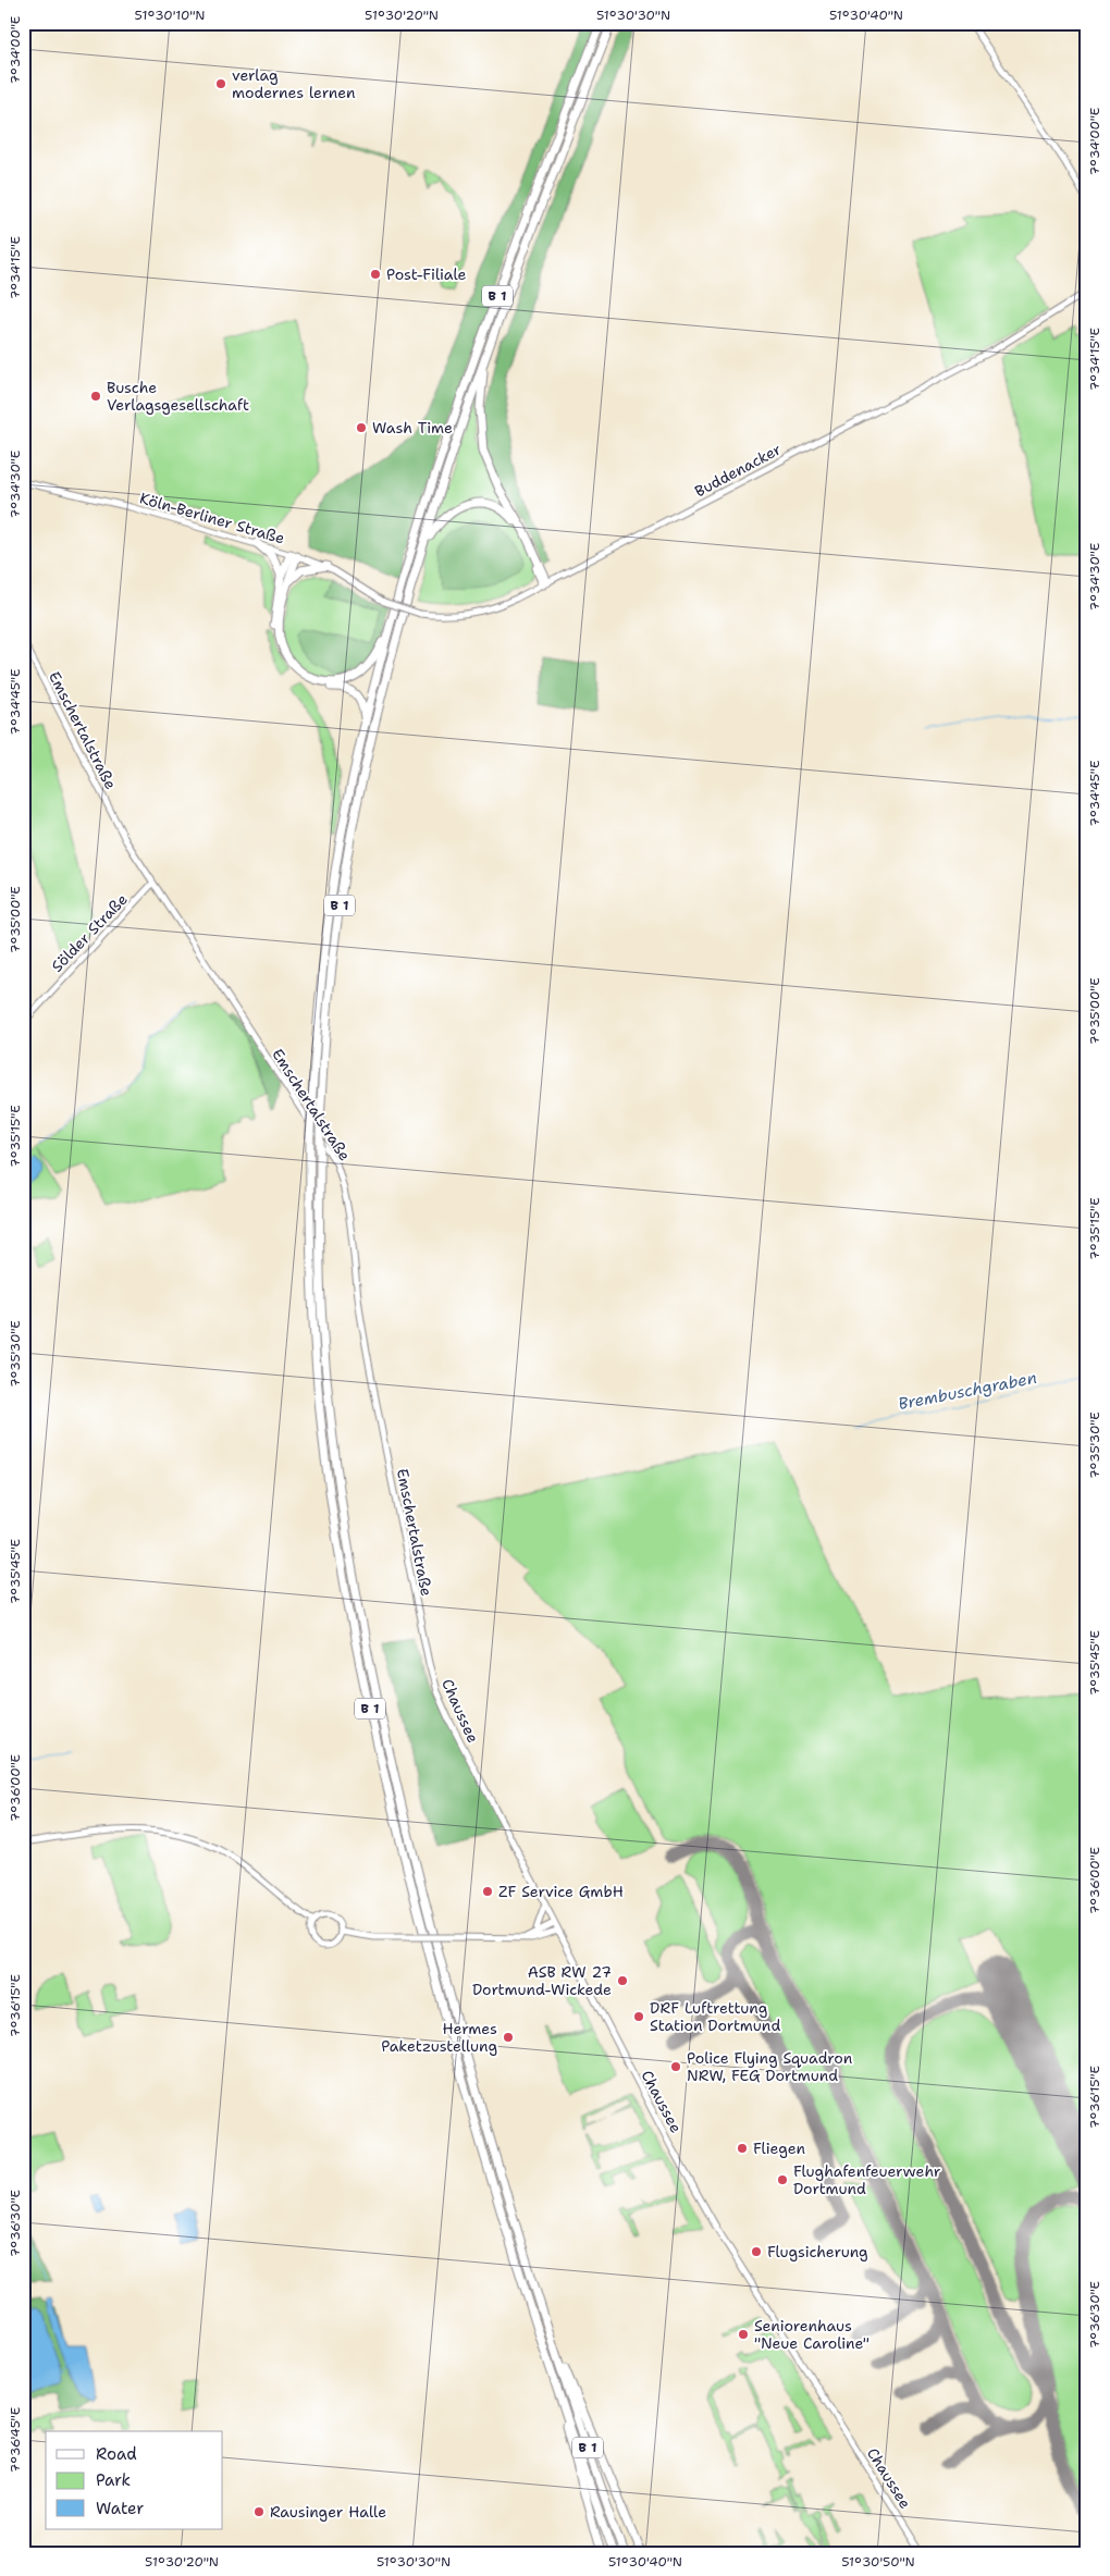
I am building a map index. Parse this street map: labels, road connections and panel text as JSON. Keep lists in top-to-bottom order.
{
  "streets": {
    "highway": ["B 1"],
    "main road": [
      "Buddenacker",
      "Köln-Berliner Straße",
      "Emschertalstraße",
      "Sölder Straße",
      "Chaussee"
    ]
  },
  "crossings": [
    ["Buddenacker", "Köln-Berliner Straße"],
    ["Emschertalstraße", "Sölder Straße"],
    ["Emschertalstraße", "Chaussee"]
  ],
  "water": ["Brembuschgraben"],
  "places": [
    "verlag modernes lernen",
    "Post-Filiale",
    "Busche Verlagsgesellschaft",
    "Wash Time",
    "ZF Service GmbH",
    "ASB RW 27 Dortmund-Wickede",
    "DRF Luftrettung Station Dortmund",
    "Hermes Paketzustellung",
    "Police Flying Squadron NRW, FEG Dortmund",
    "Fliegen",
    "Flughafenfeuerwehr Dortmund",
    "Flugsicherung",
    "Seniorenhaus \"Neue Caroline\"",
    "Rausinger Halle"
  ],
  "legend": ["Road", "Park", "Water"],
  "coordinates": [
    "51°30'10\"N",
    "51°30'20\"N",
    "51°30'30\"N",
    "51°30'40\"N",
    "7°34'00\"E",
    "7°34'15\"E",
    "7°34'30\"E",
    "7°34'45\"E",
    "7°35'00\"E",
    "7°35'15\"E",
    "7°35'30\"E",
    "7°35'45\"E",
    "7°36'00\"E",
    "7°36'15\"E",
    "7°36'30\"E",
    "7°36'45\"E",
    "51°30'50\"N"
  ]
}
